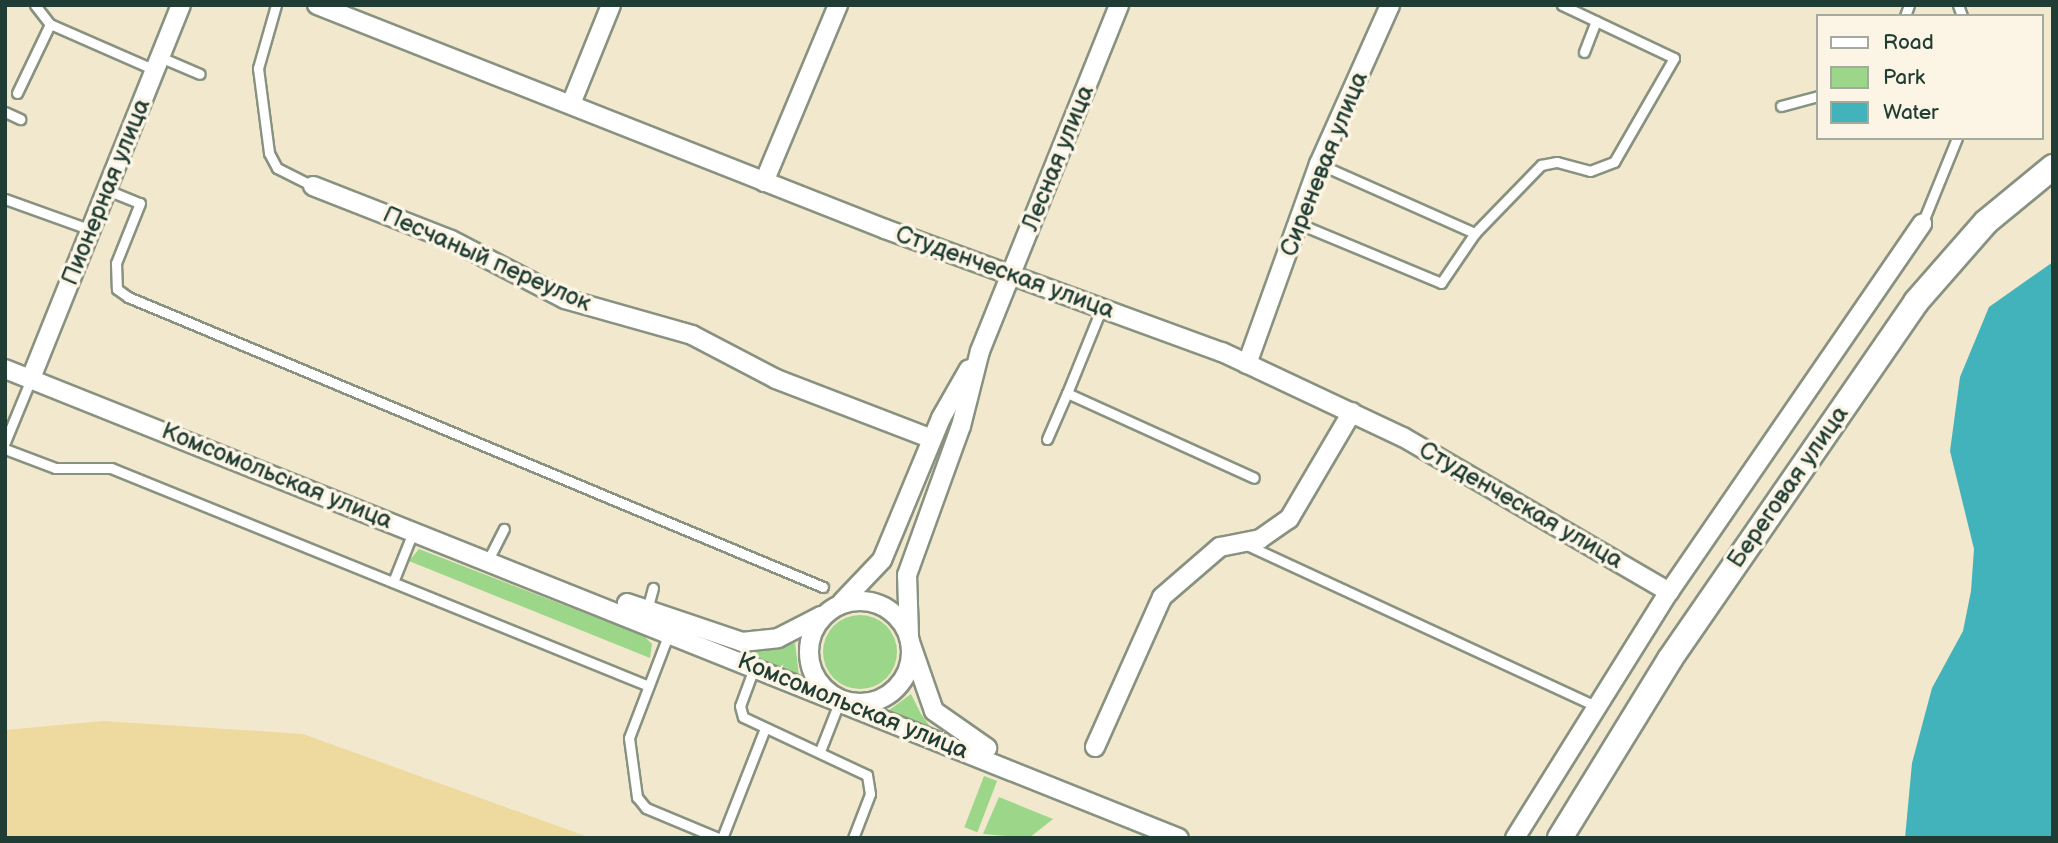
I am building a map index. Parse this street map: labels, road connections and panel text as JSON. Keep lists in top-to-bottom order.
{
  "streets": {
    "main road": ["Береговая улица"],
    "street": [
      "Лесная улица",
      "Сиреневая улица",
      "Пионерная улица",
      "Песчаный переулок",
      "Студенческая улица",
      "Комсомольская улица"
    ]
  },
  "crossings": [
    ["Лесная улица", "Песчаный переулок"],
    ["Лесная улица", "Студенческая улица"],
    ["Лесная улица", "Комсомольская улица"],
    ["Сиреневая улица", "Студенческая улица"],
    ["Пионерная улица", "Комсомольская улица"]
  ],
  "legend": ["Road", "Park", "Water"]
}
